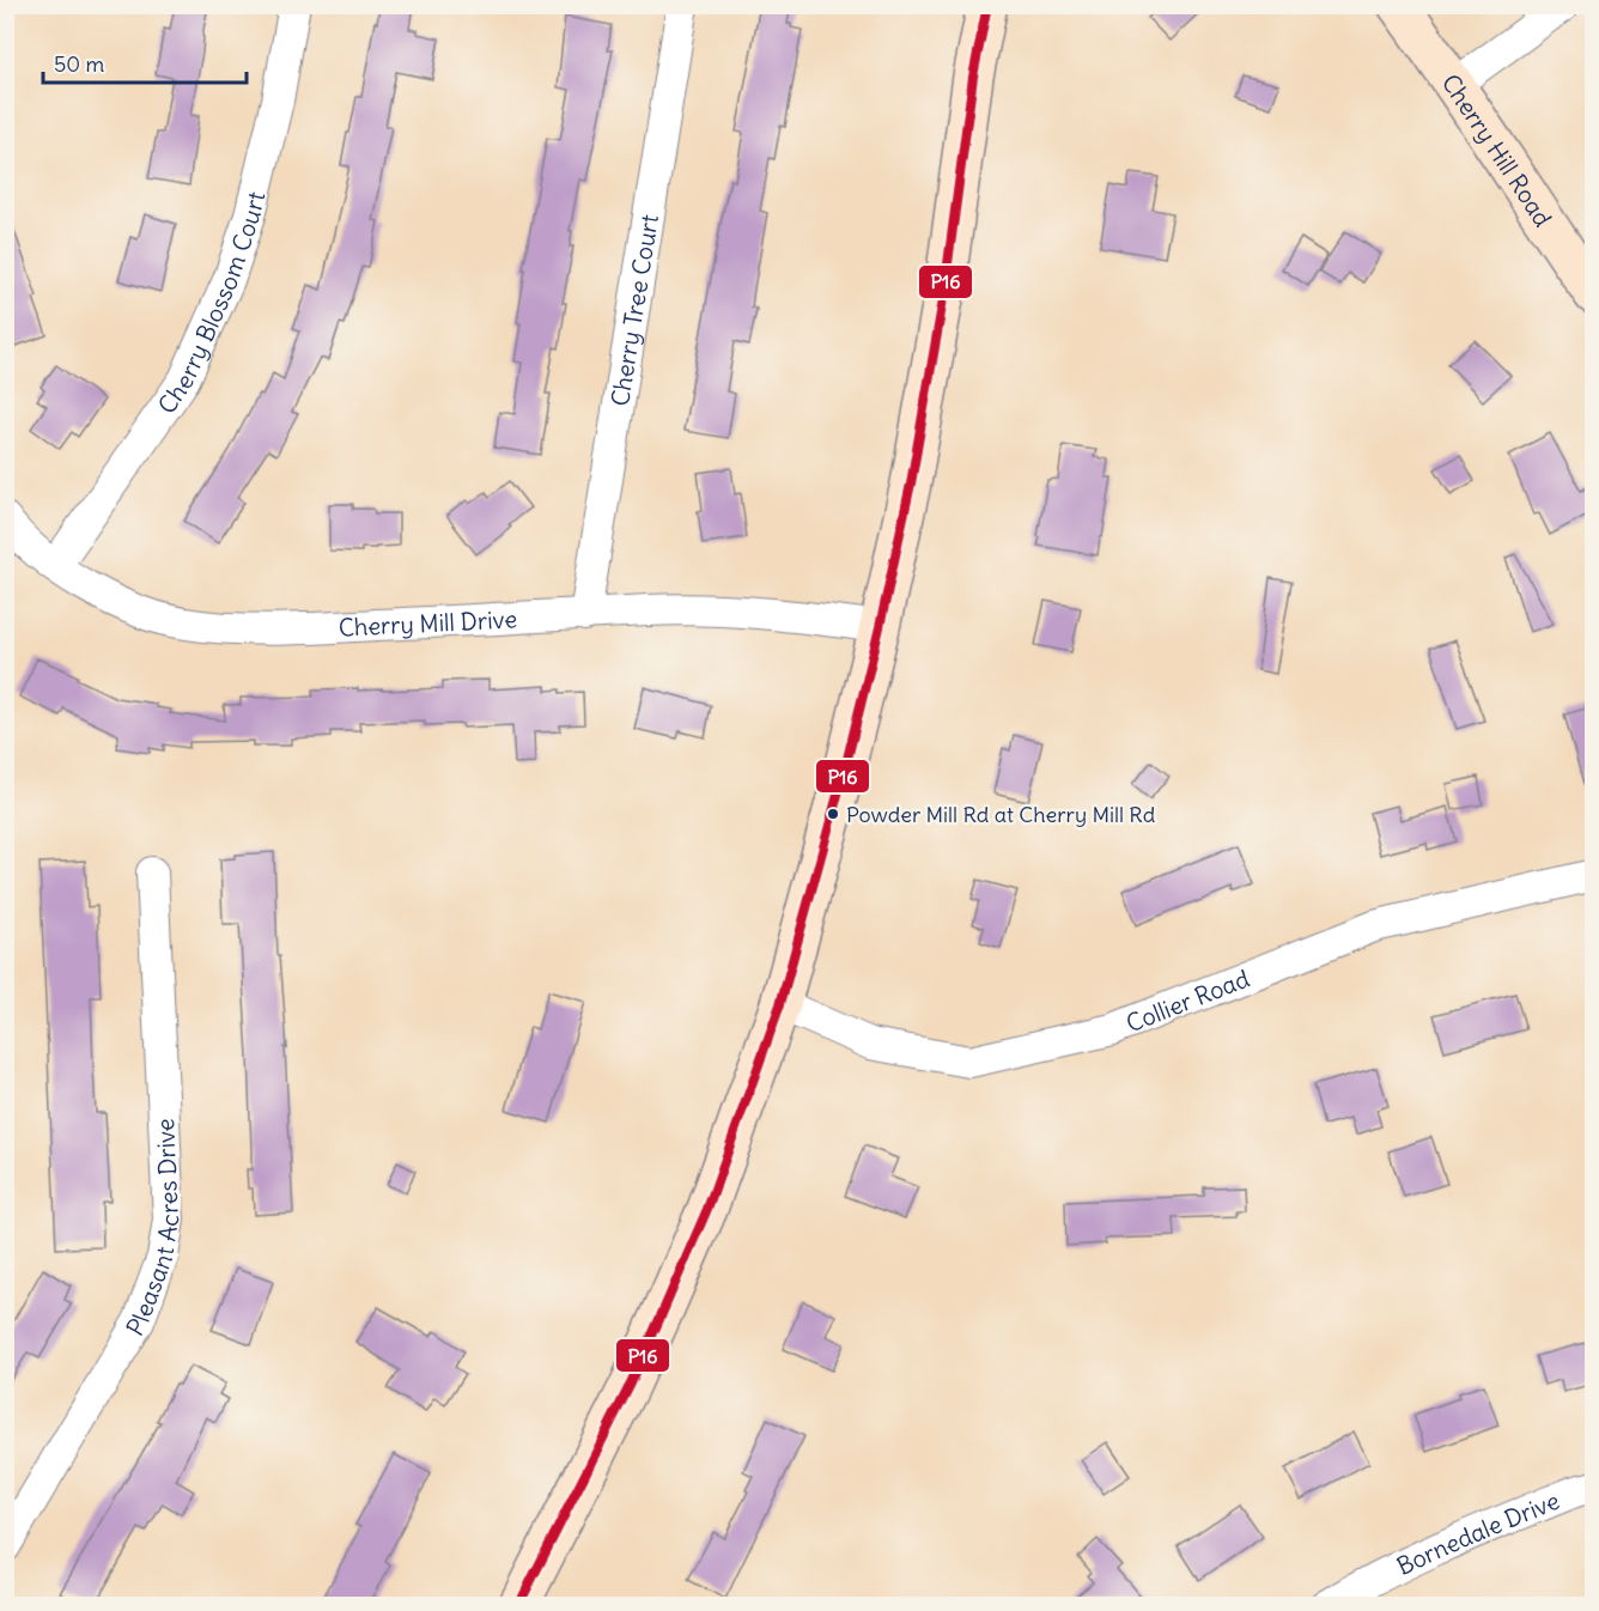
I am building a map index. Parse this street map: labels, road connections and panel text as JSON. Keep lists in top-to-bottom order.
{
  "streets": {
    "main road": ["Cherry Hill Road"],
    "street": [
      "Cherry Blossom Court",
      "Cherry Tree Court",
      "Cherry Mill Drive",
      "Collier Road",
      "Pleasant Acres Drive",
      "Bornedale Drive"
    ]
  },
  "crossings": [
    ["Cherry Blossom Court", "Cherry Mill Drive"],
    ["Cherry Tree Court", "Cherry Mill Drive"]
  ],
  "places": ["Powder Mill Rd at Cherry Mill Rd"],
  "lines": ["transit line P16"],
  "scale_bar": "50 m"
}
